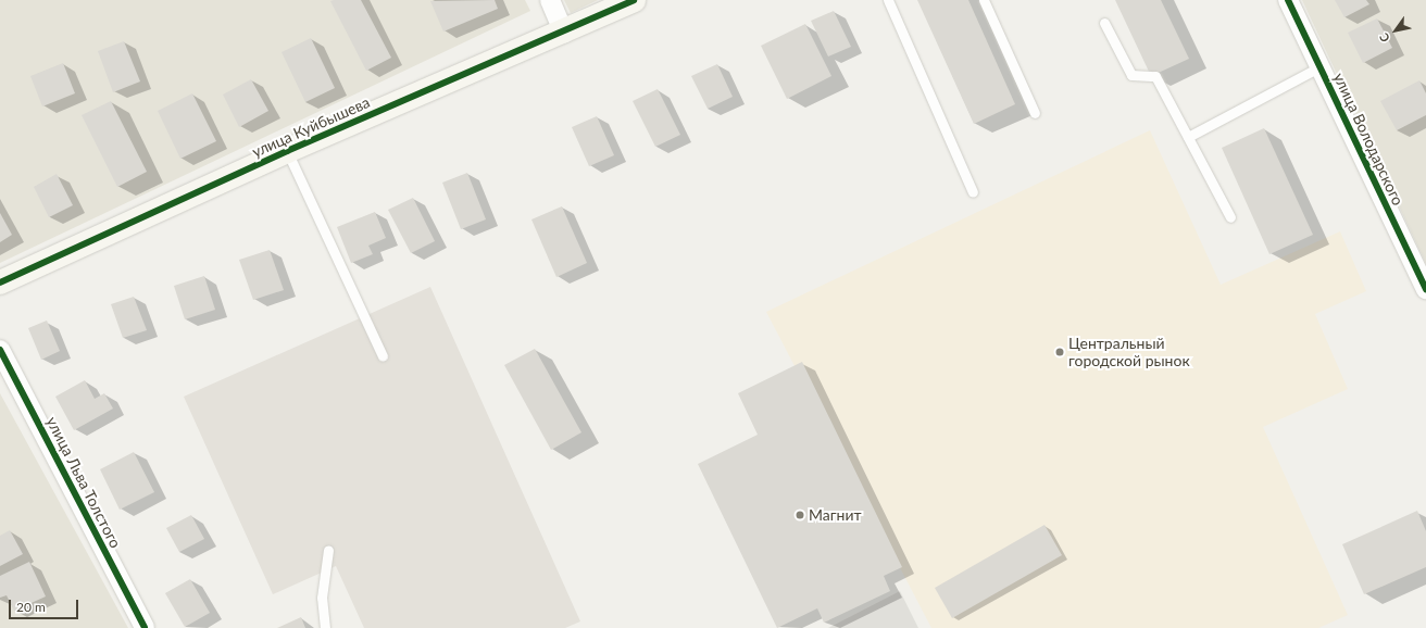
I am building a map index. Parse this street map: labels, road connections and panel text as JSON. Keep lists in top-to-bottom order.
{
  "streets": {
    "street": ["улица Куйбышева", "улица Володарского", "улица Льва Толстого"]
  },
  "places": ["Центральный городской рынок", "Магнит"],
  "scale_bar": "20 m",
  "north": "bottom left"
}
